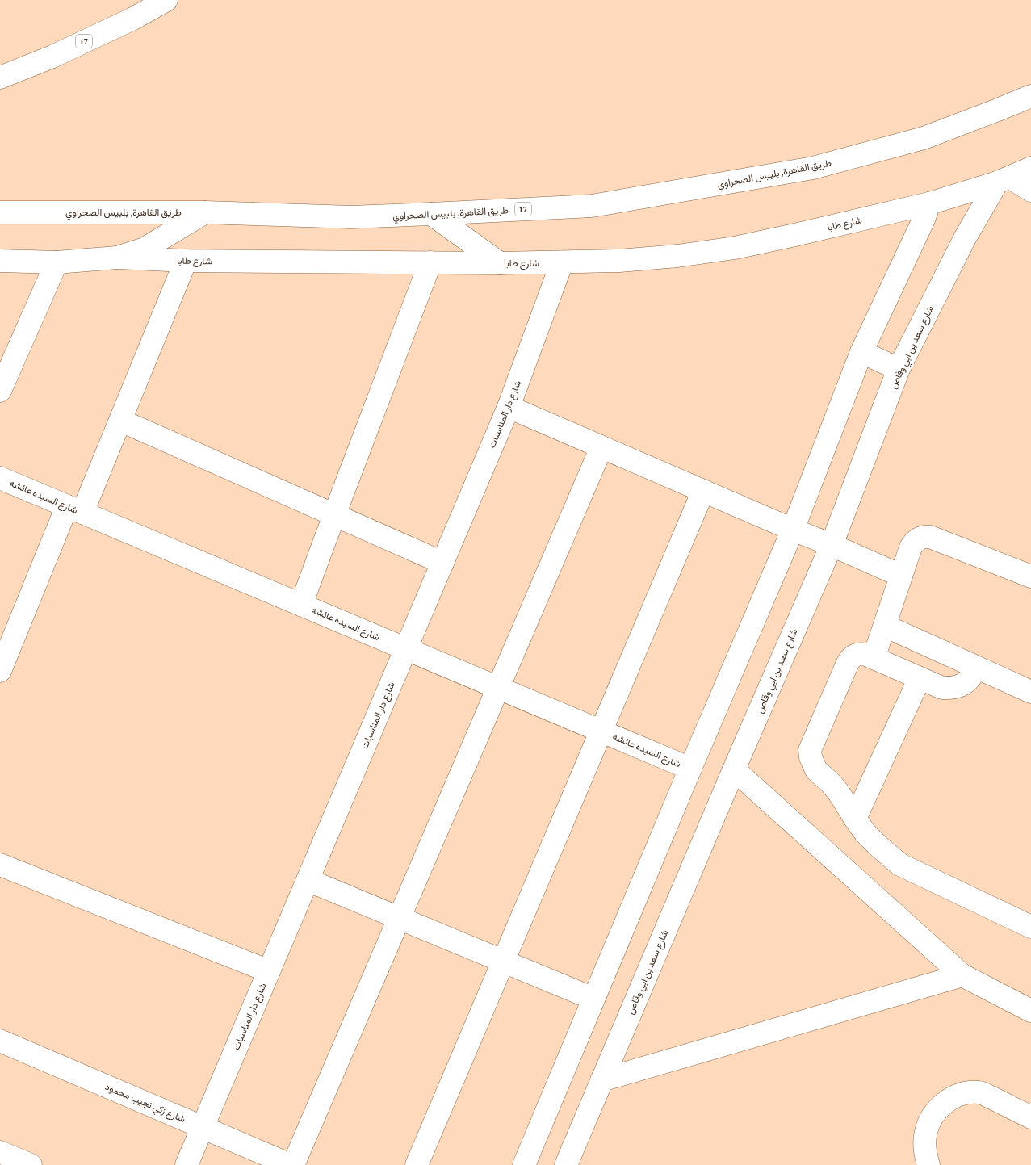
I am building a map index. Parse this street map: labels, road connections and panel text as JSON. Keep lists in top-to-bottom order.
{
  "streets": {
    "main road": [
      "17",
      "طريق القاهرة, بلبيس الصحراوي",
      "شارع طابا",
      "شارع سعد بن ابي وقاص",
      "شارع دار المناسبات",
      "شارع السيده عائشه",
      "شارع زكي نجيب محمود"
    ]
  },
  "crossings": [
    ["شارع طابا", "شارع سعد بن ابي وقاص"],
    ["شارع طابا", "شارع دار المناسبات"],
    ["شارع دار المناسبات", "شارع السيده عائشه"],
    ["شارع دار المناسبات", "شارع زكي نجيب محمود"]
  ]
}
